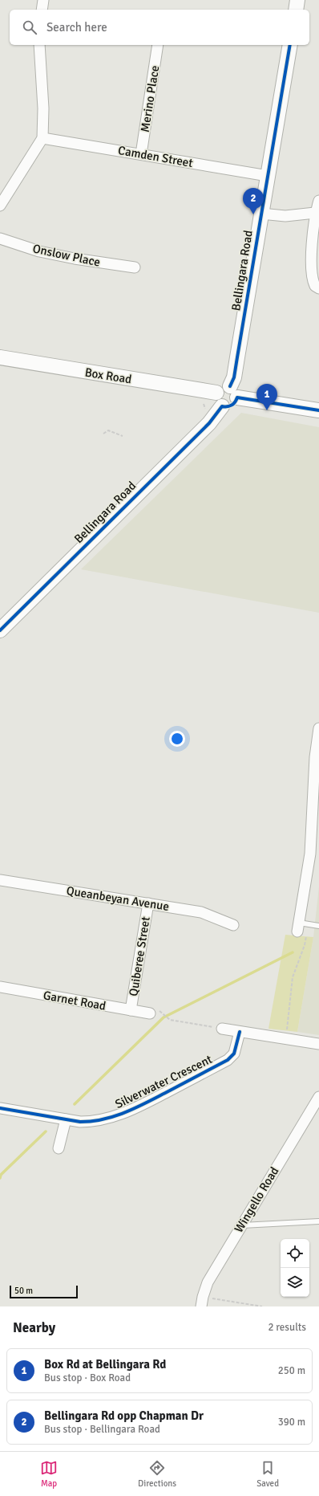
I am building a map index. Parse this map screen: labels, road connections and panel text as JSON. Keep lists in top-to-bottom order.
{
  "streets": {
    "street": [
      "Merino Place",
      "Camden Street",
      "Onslow Place",
      "Bellingara Road",
      "Box Road",
      "Queanbeyan Avenue",
      "Quiberee Street",
      "Garnet Road",
      "Silverwater Crescent",
      "Wingello Road"
    ]
  },
  "crossings": [
    ["Merino Place", "Camden Street"],
    ["Camden Street", "Bellingara Road"],
    ["Bellingara Road", "Box Road"],
    ["Queanbeyan Avenue", "Quiberee Street"],
    ["Quiberee Street", "Garnet Road"]
  ],
  "scale_bar": "50 m",
  "page": {
    "search": "Search here",
    "pins": ["2", "1"],
    "scale": "50 m",
    "heading": ["Nearby", "2 results"],
    "list": [
      {
        "mark": "1",
        "name": "Box Rd at Bellingara Rd",
        "note": "Bus stop · Box Road",
        "value": "250 m"
      },
      {
        "mark": "2",
        "name": "Bellingara Rd opp Chapman Dr",
        "note": "Bus stop · Bellingara Road",
        "value": "390 m"
      }
    ],
    "nav": ["Map", "Directions", "Saved"]
  }
}
